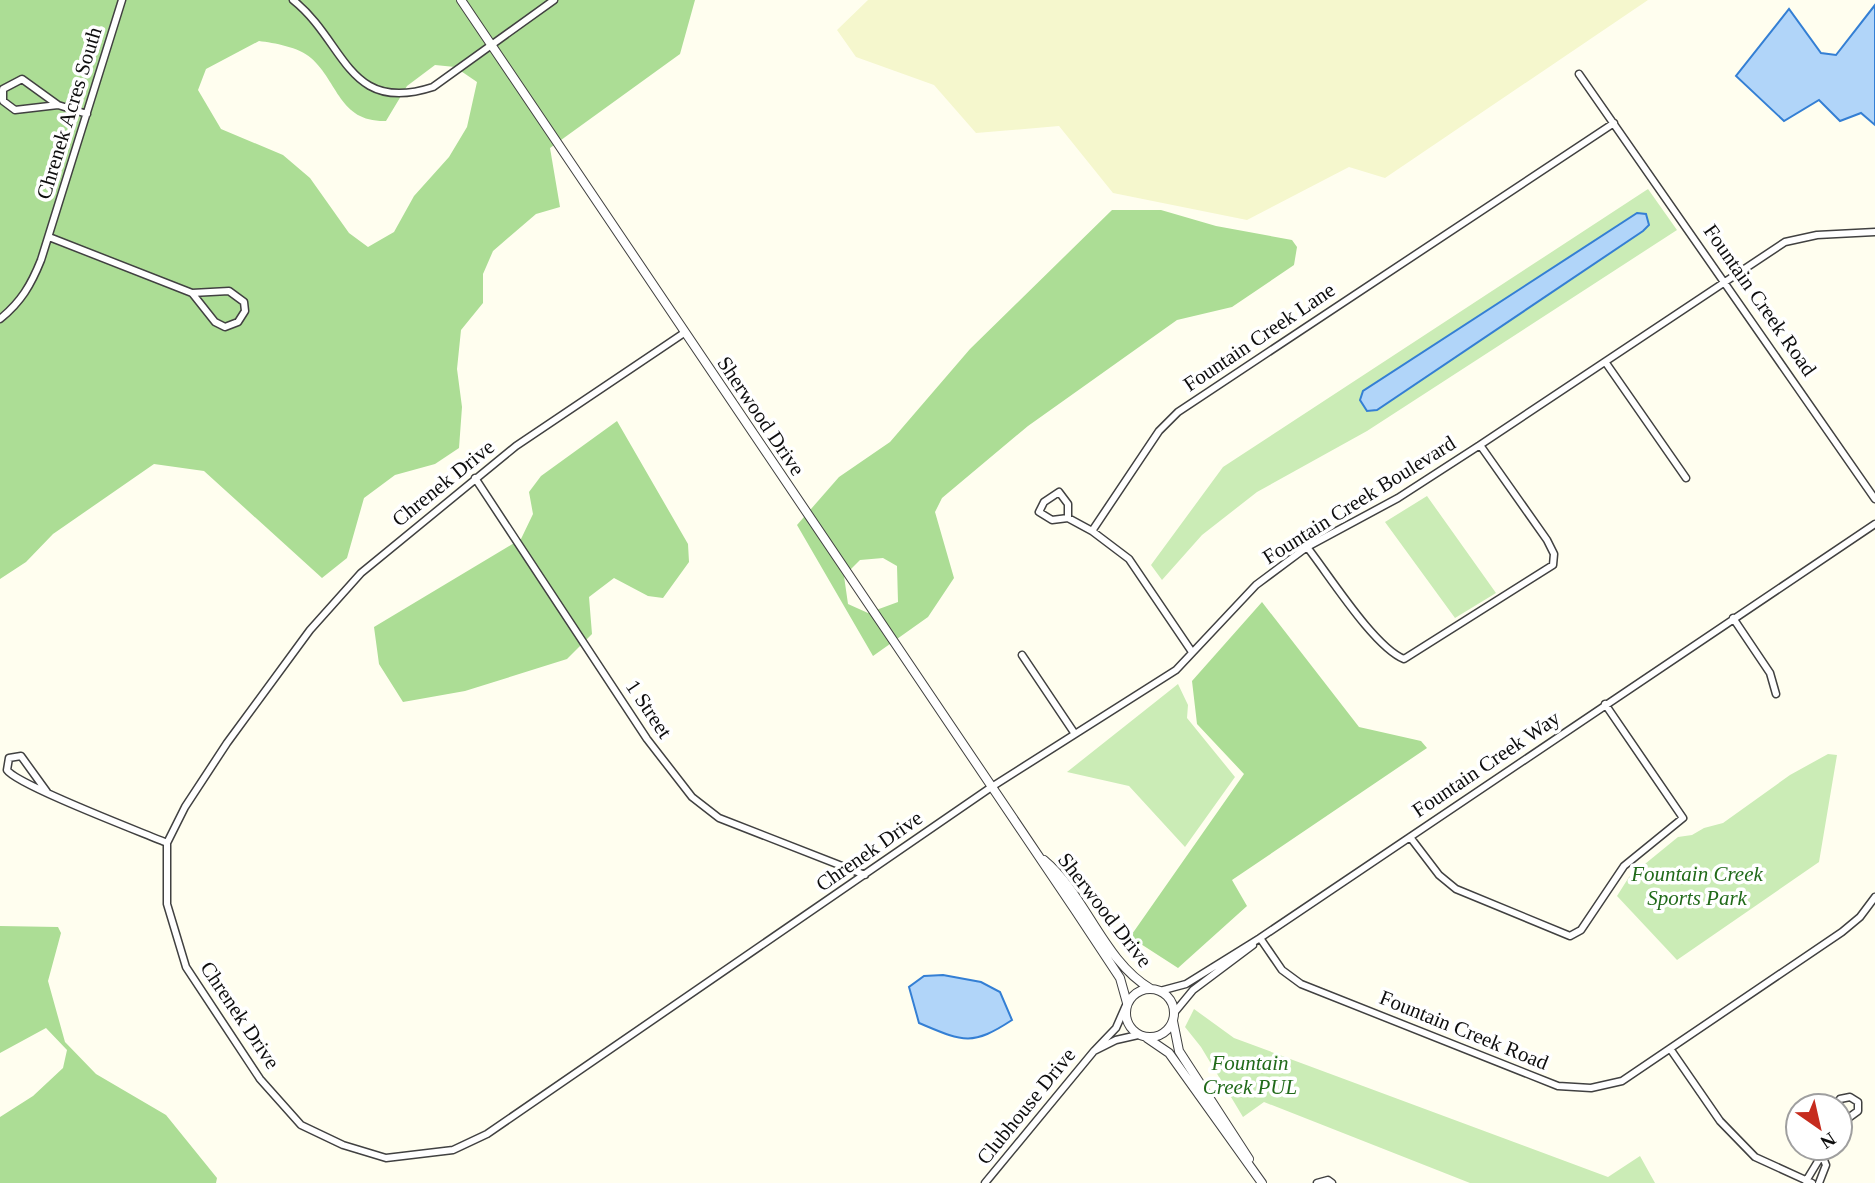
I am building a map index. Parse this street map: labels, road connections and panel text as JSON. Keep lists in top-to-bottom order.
{
  "streets": {
    "street": [
      "Chrenek Acres South",
      "Fountain Creek Road",
      "Fountain Creek Lane",
      "Sherwood Drive",
      "Chrenek Drive",
      "Fountain Creek Boulevard",
      "1 Street",
      "Fountain Creek Way",
      "Clubhouse Drive"
    ]
  },
  "crossings": [
    ["Fountain Creek Road", "Fountain Creek Lane"],
    ["Fountain Creek Road", "Fountain Creek Boulevard"],
    ["Fountain Creek Road", "Fountain Creek Way"],
    ["Sherwood Drive", "Chrenek Drive"],
    ["Sherwood Drive", "Fountain Creek Boulevard"],
    ["Sherwood Drive", "Fountain Creek Way"],
    ["Sherwood Drive", "Clubhouse Drive"],
    ["Chrenek Drive", "Fountain Creek Boulevard"],
    ["Chrenek Drive", "1 Street"],
    ["Fountain Creek Way", "Clubhouse Drive"]
  ],
  "parks": ["Fountain Creek Sports Park", "Fountain Creek PUL"],
  "north": "bottom right"
}
